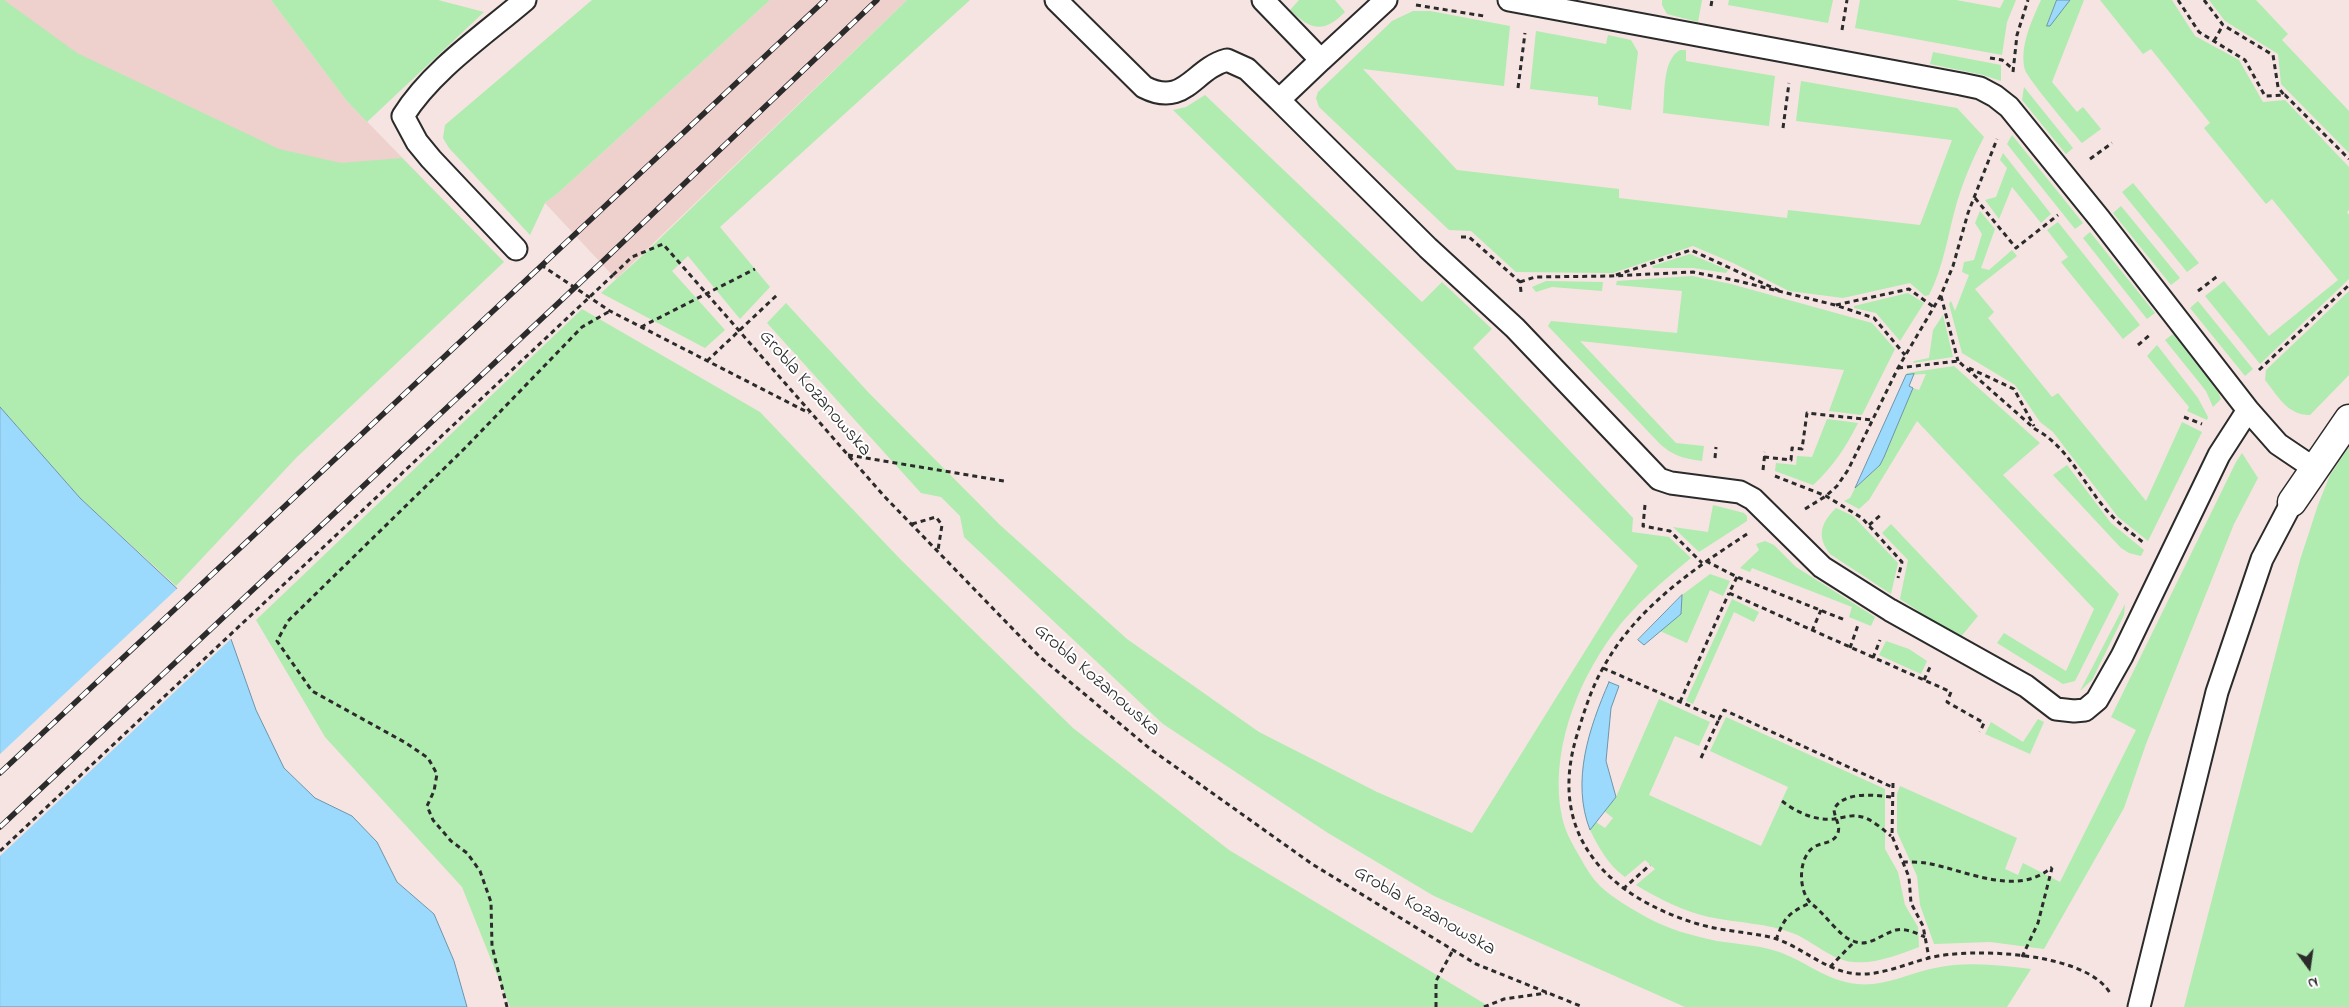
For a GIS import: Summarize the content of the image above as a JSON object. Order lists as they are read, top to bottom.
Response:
{
  "streets": {
    "path": ["Grobla Kozanowska"]
  },
  "north": "bottom"
}
